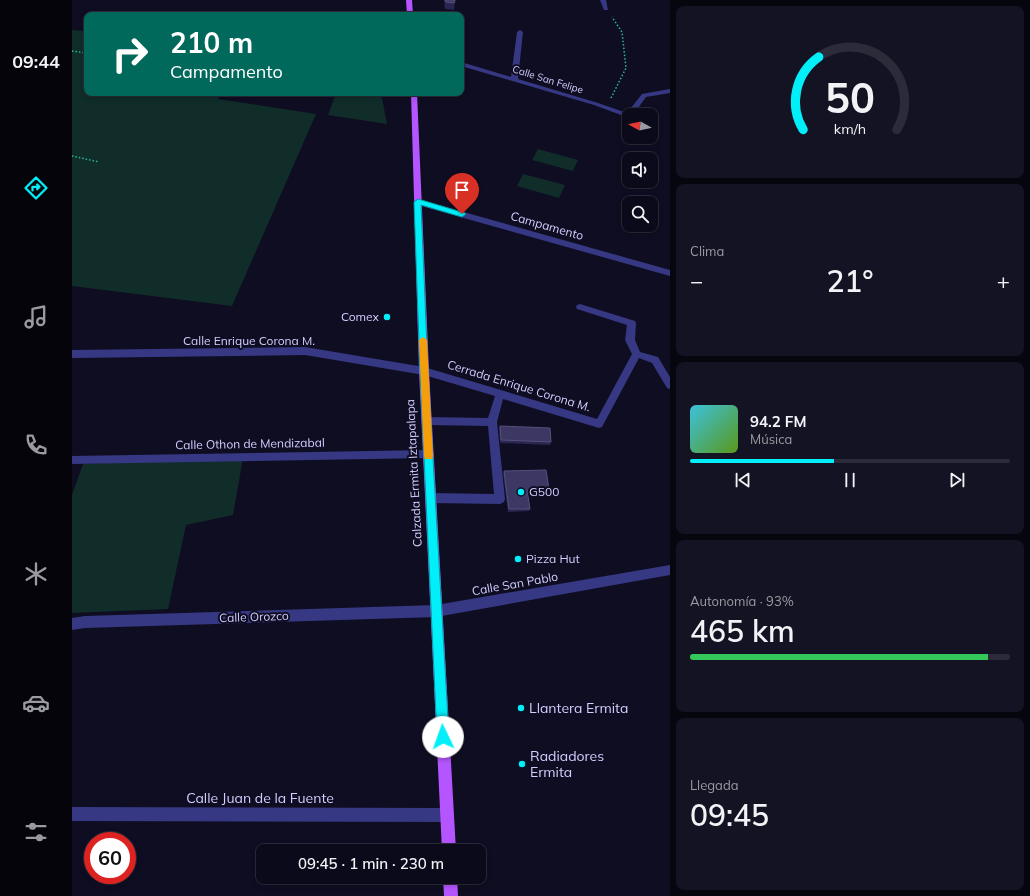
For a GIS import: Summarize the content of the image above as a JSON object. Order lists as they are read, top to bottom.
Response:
{
  "streets": {
    "main road": ["Calzada Ermita Iztapalapa"],
    "street": [
      "Calle San Felipe",
      "Campamento",
      "Calle Enrique Corona M.",
      "Cerrada Enrique Corona M.",
      "Calle Othon de Mendizabal",
      "Calle San Pablo",
      "Calle Orozco",
      "Calle Juan de la Fuente"
    ]
  },
  "crossings": [
    ["Campamento", "Calzada Ermita Iztapalapa"],
    ["Calle Enrique Corona M.", "Cerrada Enrique Corona M."],
    ["Calle Enrique Corona M.", "Calzada Ermita Iztapalapa"],
    ["Cerrada Enrique Corona M.", "Calzada Ermita Iztapalapa"],
    ["Calle Othon de Mendizabal", "Calzada Ermita Iztapalapa"],
    ["Calzada Ermita Iztapalapa", "Calle San Pablo"],
    ["Calzada Ermita Iztapalapa", "Calle Orozco"],
    ["Calzada Ermita Iztapalapa", "Calle Juan de la Fuente"],
    ["Calle San Pablo", "Calle Orozco"]
  ],
  "places": [
    "Comex",
    "G500",
    "Pizza Hut",
    "Llantera Ermita",
    "Radiadores Ermita"
  ],
  "north": "left",
  "page": {
    "tabs": "09:44",
    "turn": ["210 m", "Campamento"],
    "tile": [
      "Clima",
      ["Autonomía · 93%", "465 km"],
      ["Llegada", "09:45"]
    ],
    "heat": ["−", "21°", "+"],
    "song": ["94.2 FM", "Música"],
    "limit": "60",
    "trip": "09:45 · 1 min · 230 m",
    "gauge": ["50", "km/h"]
  }
}
